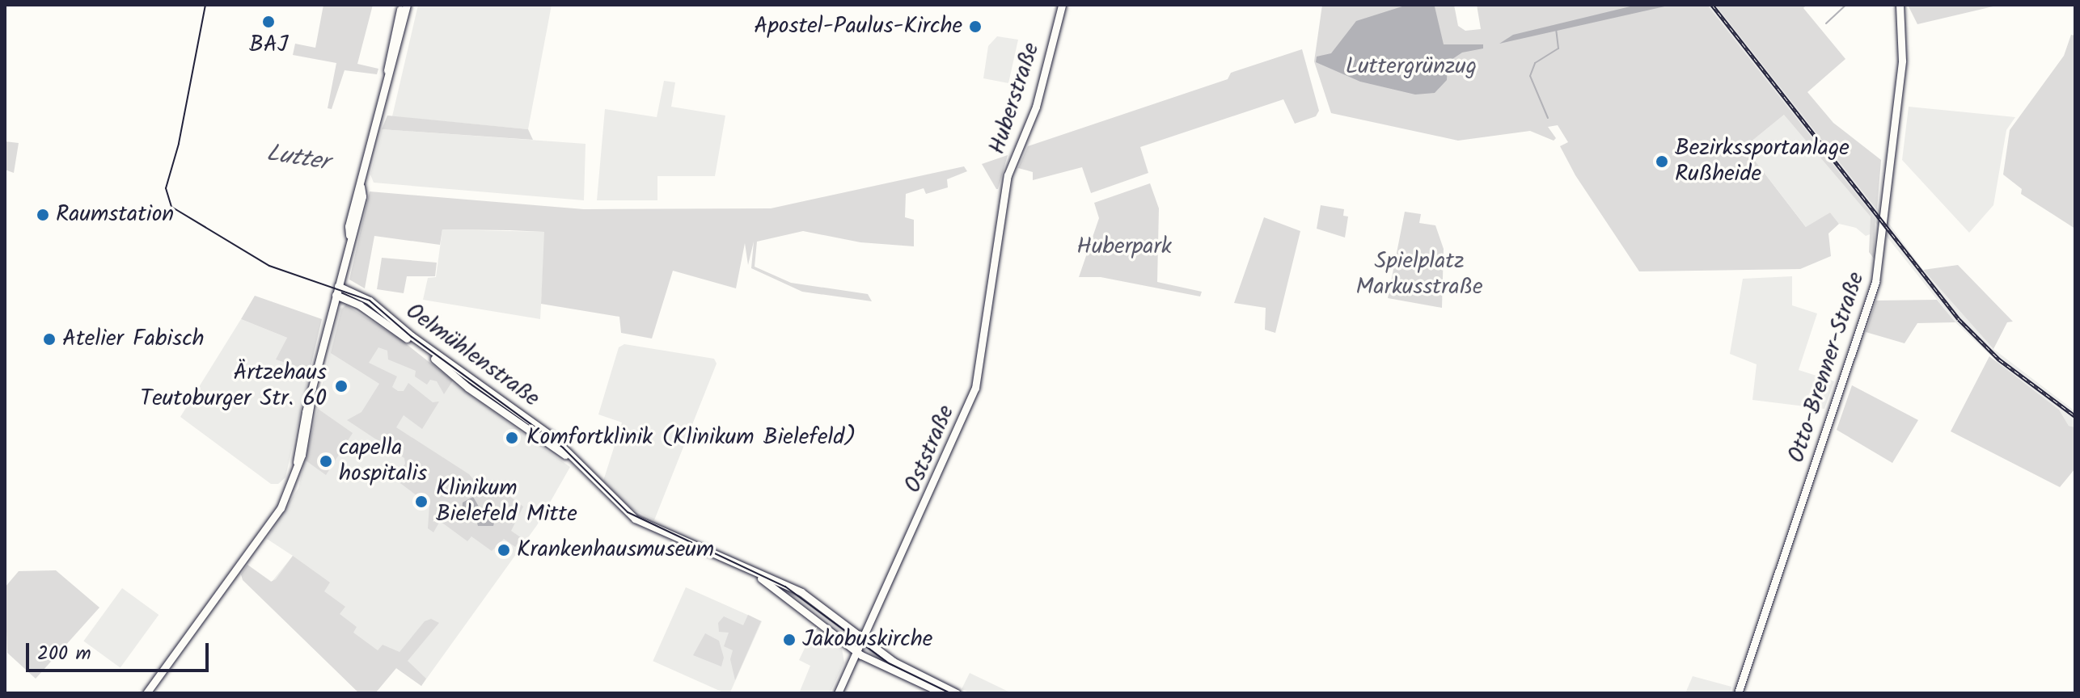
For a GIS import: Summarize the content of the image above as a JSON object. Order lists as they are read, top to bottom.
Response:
{
  "streets": {
    "street": [
      "Huberstraße",
      "Oelmühlenstraße",
      "Otto-Brenner-Straße",
      "Oststraße"
    ]
  },
  "crossings": [
    ["Huberstraße", "Oststraße"],
    ["Oelmühlenstraße", "Oststraße"]
  ],
  "water": ["Lutter"],
  "parks": ["Luttergrünzug", "Huberpark", "Spielplatz Markusstraße"],
  "places": [
    "BAJ",
    "Apostel-Paulus-Kirche",
    "Bezirkssportanlage Rußheide",
    "Raumstation",
    "Atelier Fabisch",
    "Ärtzehaus Teutoburger Str. 60",
    "Komfortklinik (Klinikum Bielefeld)",
    "capella hospitalis",
    "Klinikum Bielefeld Mitte",
    "Krankenhausmuseum",
    "Jakobuskirche"
  ],
  "scale_bar": "200 m"
}
